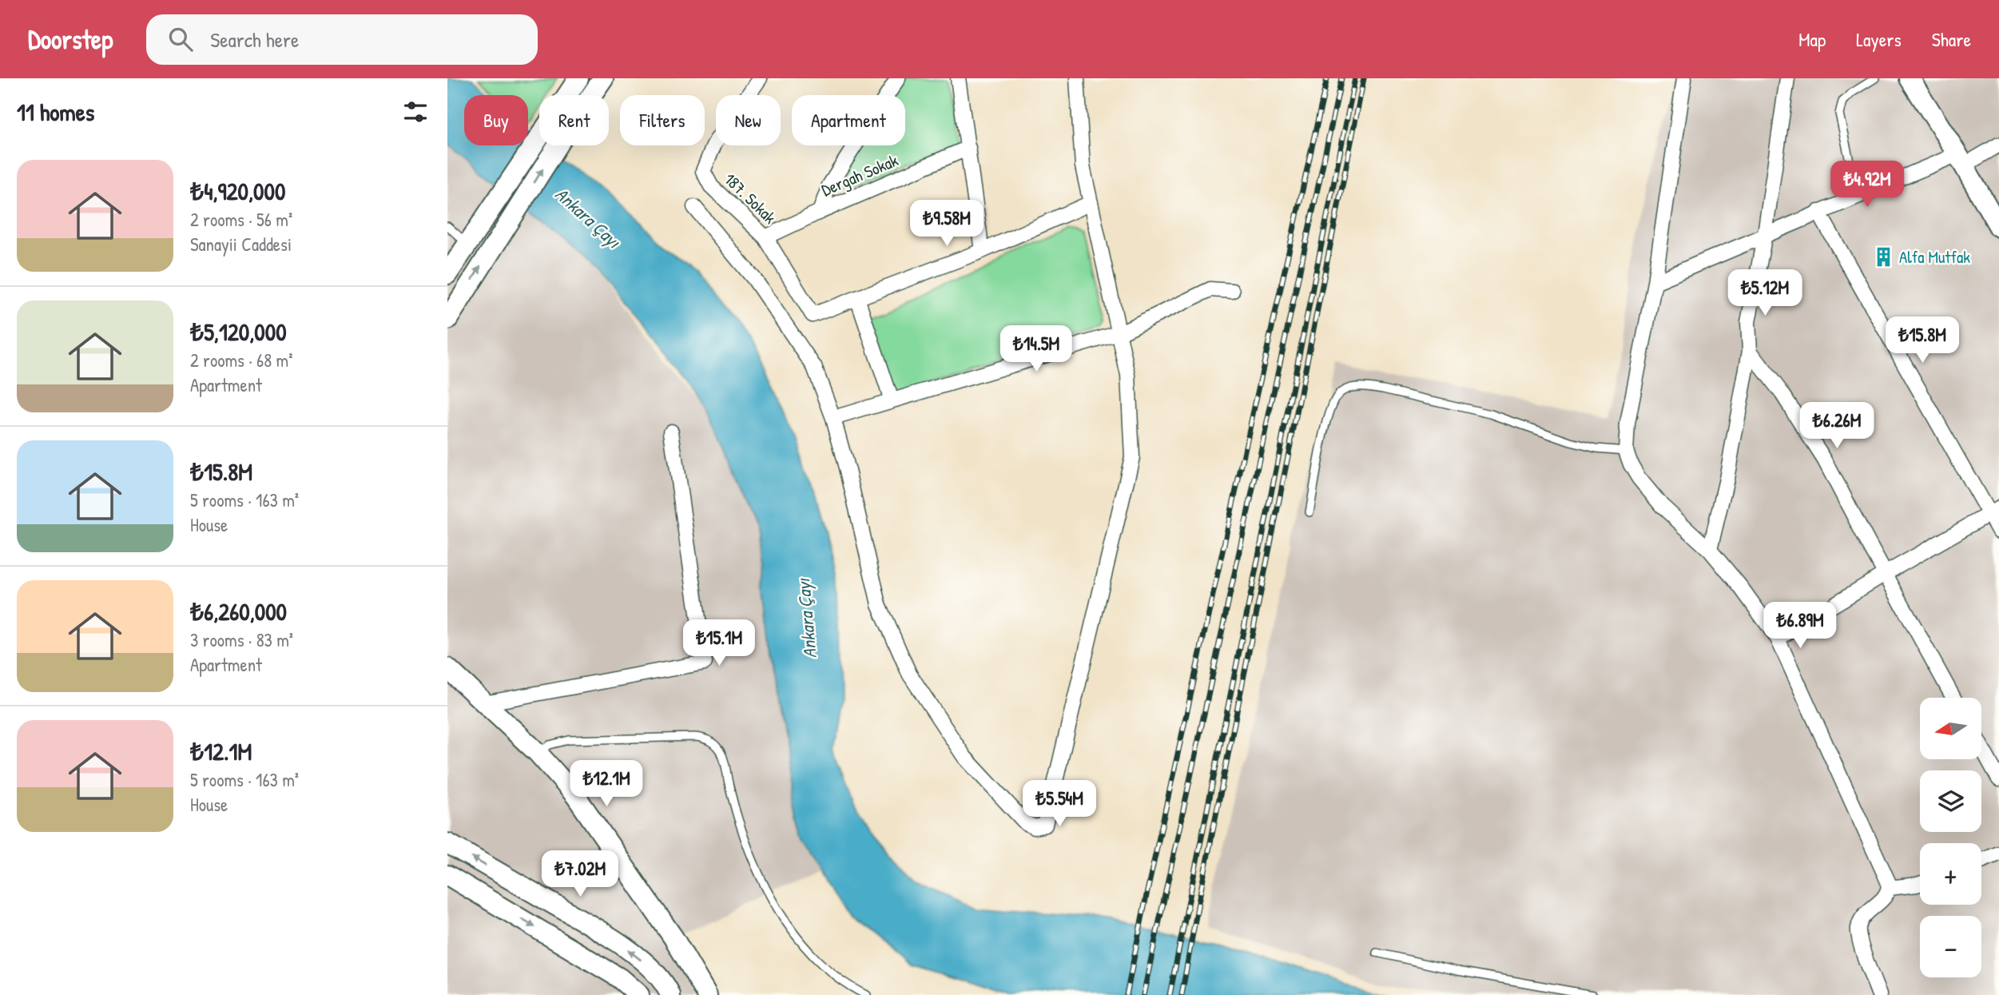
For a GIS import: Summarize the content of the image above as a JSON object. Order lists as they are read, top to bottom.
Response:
{
  "streets": {
    "street": ["Dergah Sokak", "187. Sokak"]
  },
  "crossings": [
    ["Dergah Sokak", "187. Sokak"]
  ],
  "water": ["Ankara Çayı"],
  "places": {
    "building": ["Alfa Mutfak"]
  },
  "north": "left",
  "page": {
    "header": "Doorstep",
    "search": "Search here",
    "nav": ["Map", "Layers", "Share"],
    "heading": "11 homes",
    "chip": [
      "Buy",
      "Rent",
      "Filters",
      "New",
      "Apartment"
    ],
    "list": [
      {
        "name": "₺4,920,000",
        "note": "2 rooms · 56 m² · Sanayii Caddesi"
      },
      {
        "name": "₺5,120,000",
        "note": "2 rooms · 68 m² · Apartment"
      },
      {
        "name": "₺15.8M",
        "note": "5 rooms · 163 m² · House"
      },
      {
        "name": "₺6,260,000",
        "note": "3 rooms · 83 m² · Apartment"
      },
      {
        "name": "₺12.1M",
        "note": "5 rooms · 163 m² · House"
      }
    ],
    "price": [
      "₺4.92M",
      "₺9.58M",
      "₺5.12M",
      "₺15.8M",
      "₺14.5M",
      "₺6.26M",
      "₺6.89M",
      "₺15.1M",
      "₺12.1M",
      "₺5.54M",
      "₺7.02M"
    ],
    "map_buttons": ["+", "−"]
  }
}
